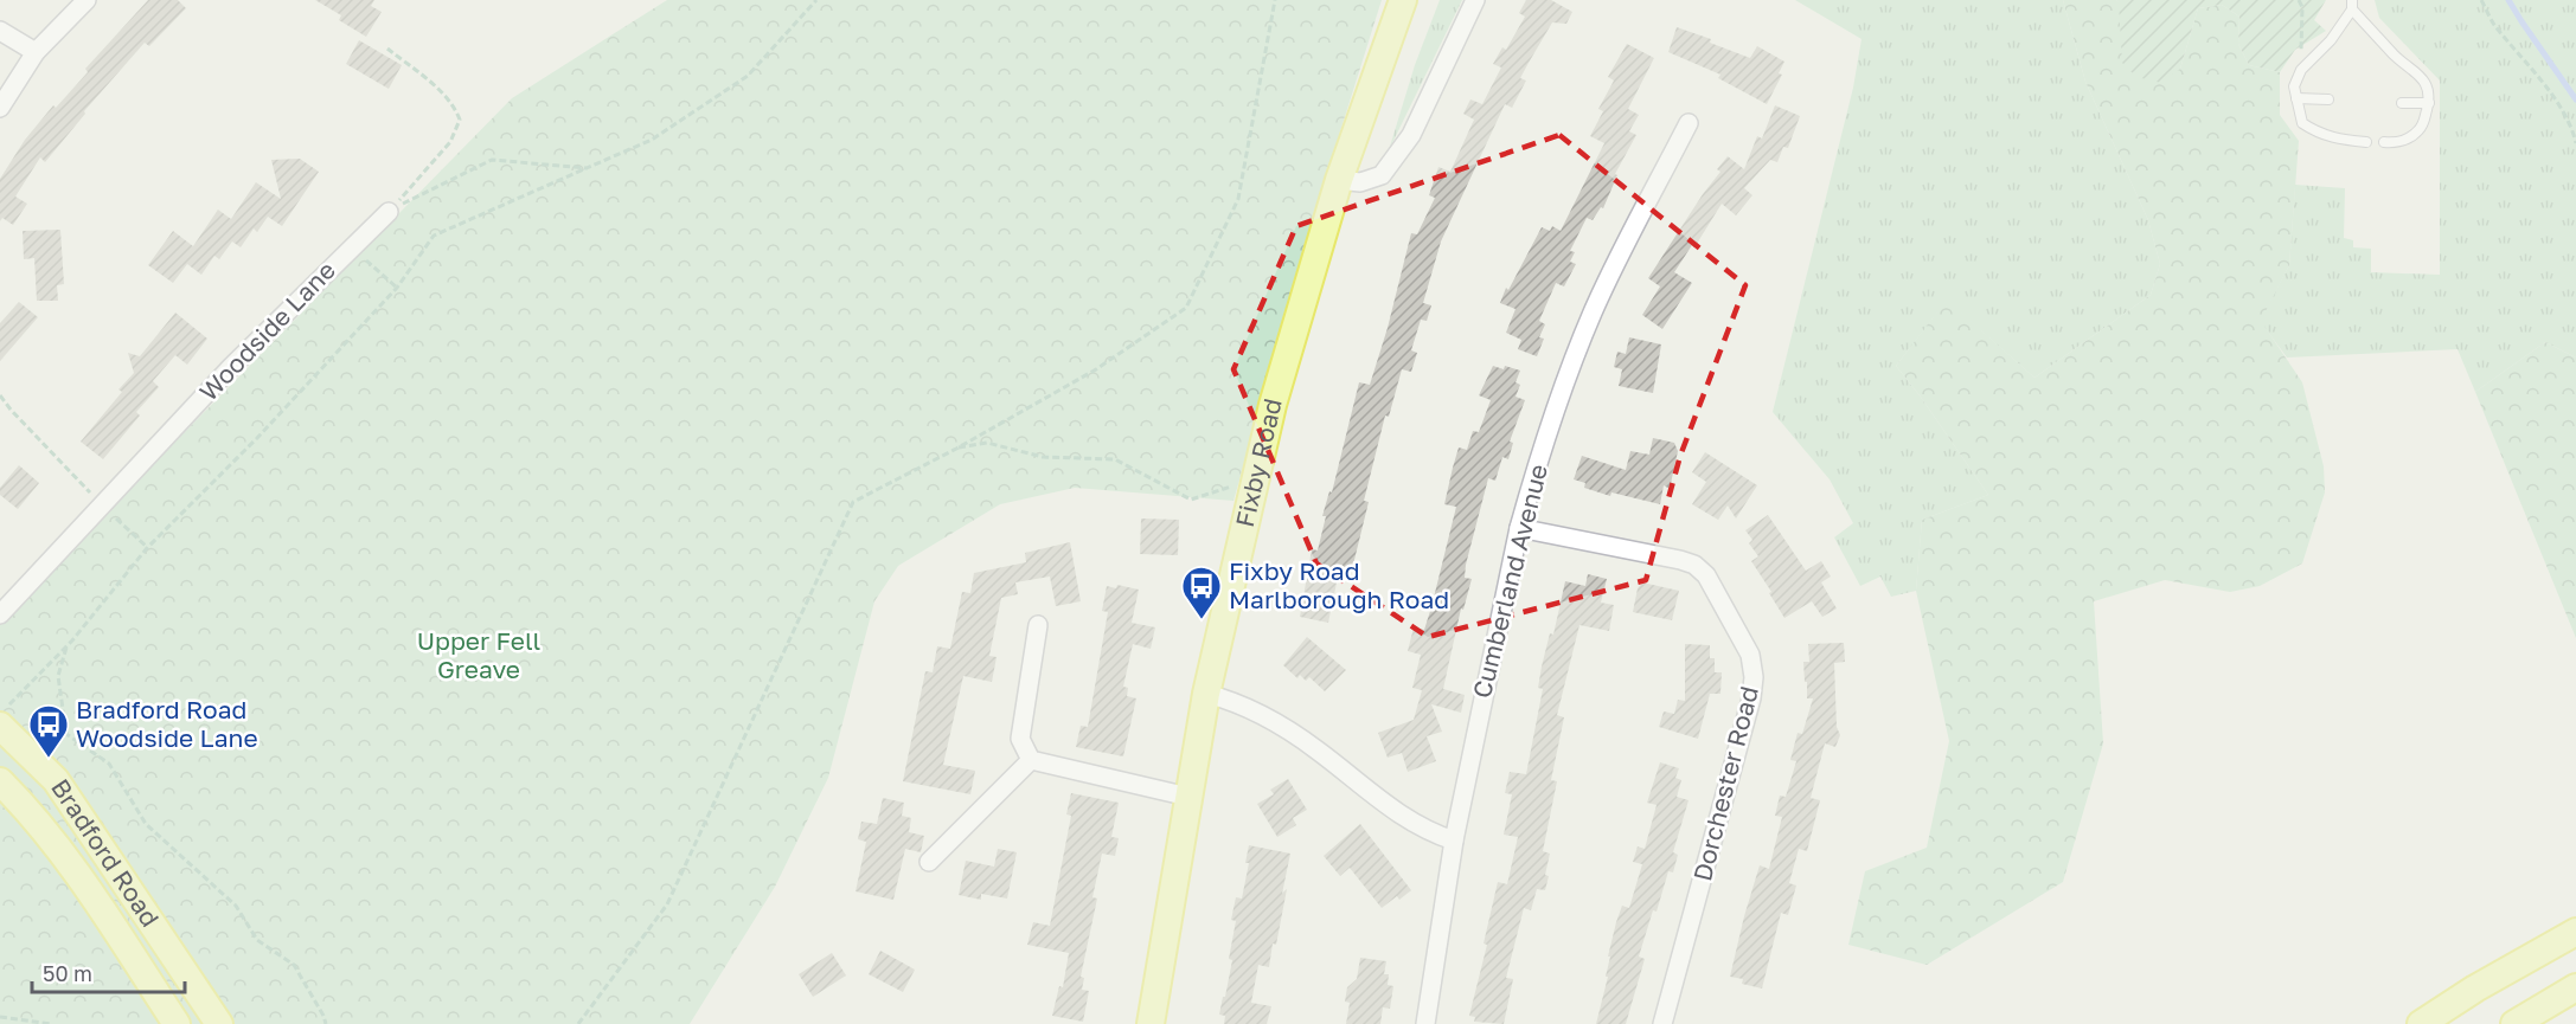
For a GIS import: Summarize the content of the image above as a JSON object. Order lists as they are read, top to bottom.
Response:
{
  "streets": {
    "main road": ["Fixby Road", "Bradford Road"],
    "street": ["Woodside Lane", "Cumberland Avenue", "Dorchester Road"]
  },
  "crossings": [
    ["Cumberland Avenue", "Dorchester Road"]
  ],
  "parks": ["Upper Fell Greave"],
  "places": {
    "bus stop": ["Fixby Road Marlborough Road", "Bradford Road Woodside Lane"]
  },
  "scale_bar": "50 m"
}
